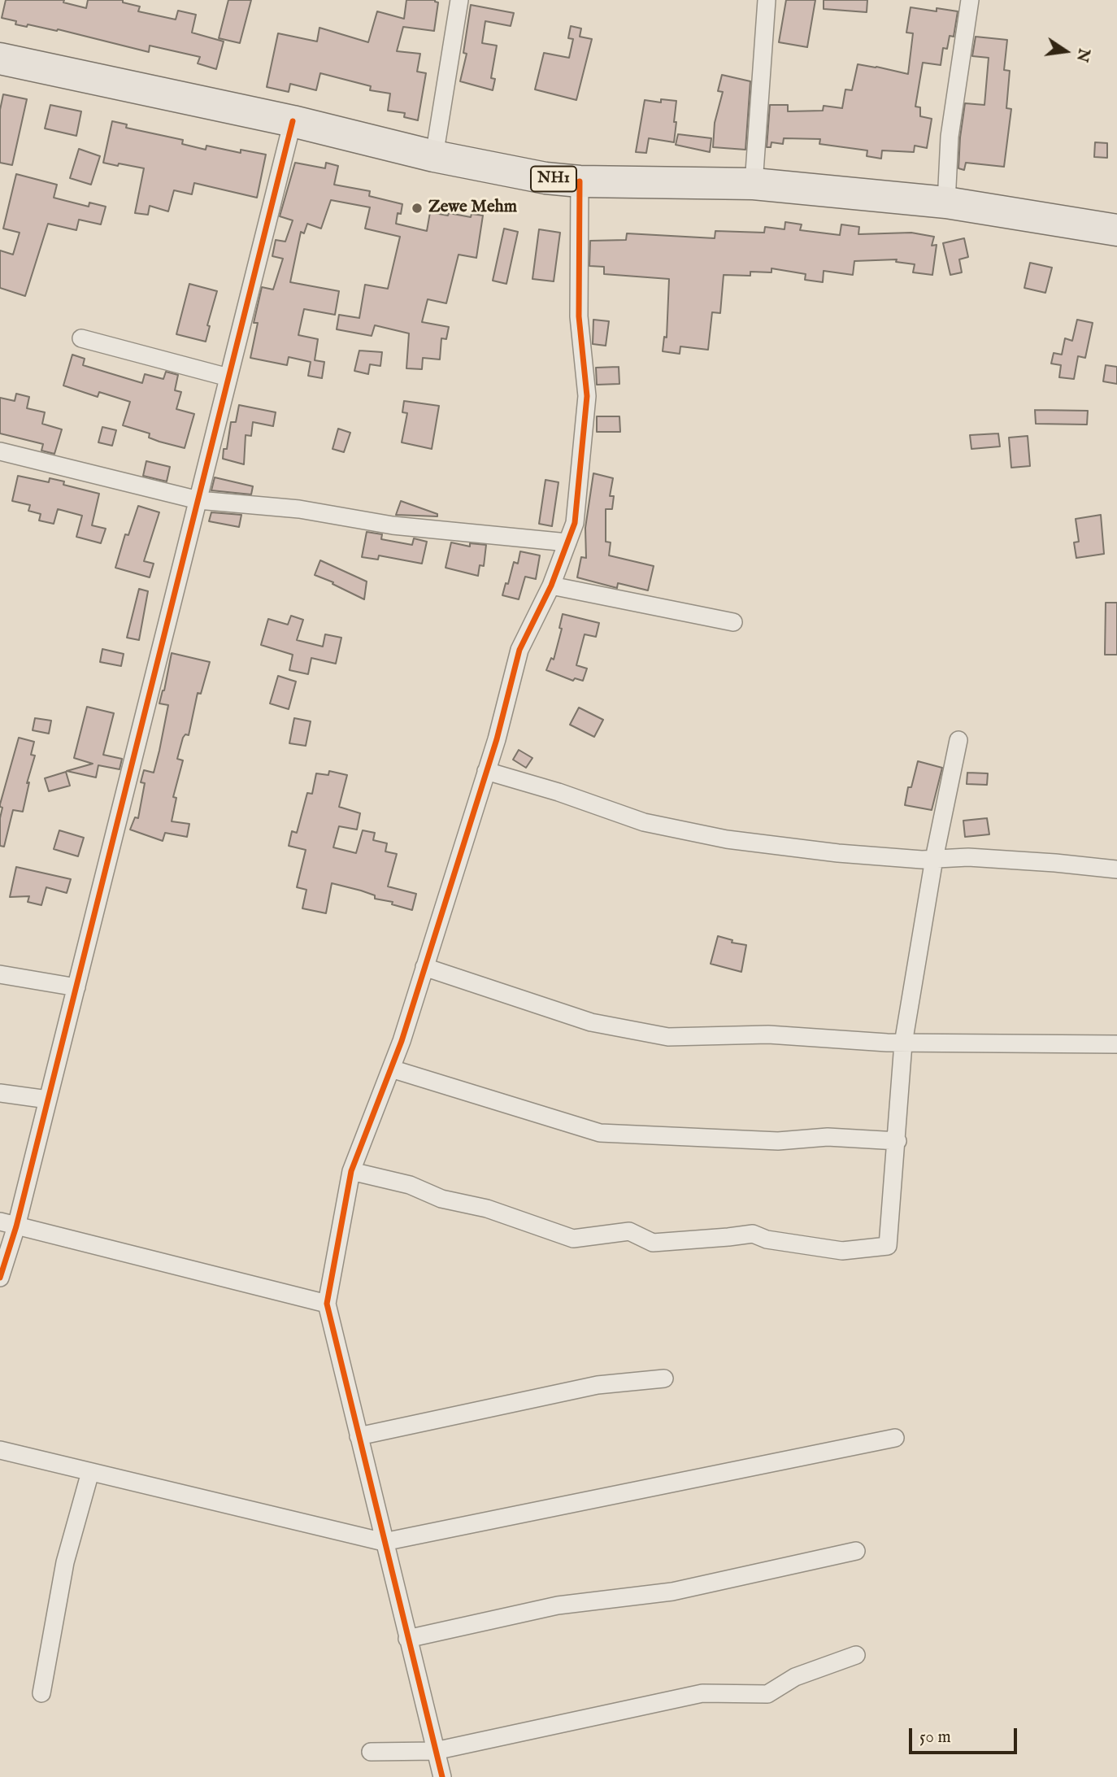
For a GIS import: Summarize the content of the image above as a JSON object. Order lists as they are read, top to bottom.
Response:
{
  "streets": {
    "highway": ["NH1"]
  },
  "places": ["Zewe Mehm"],
  "scale_bar": "50 m",
  "north": "right"
}
